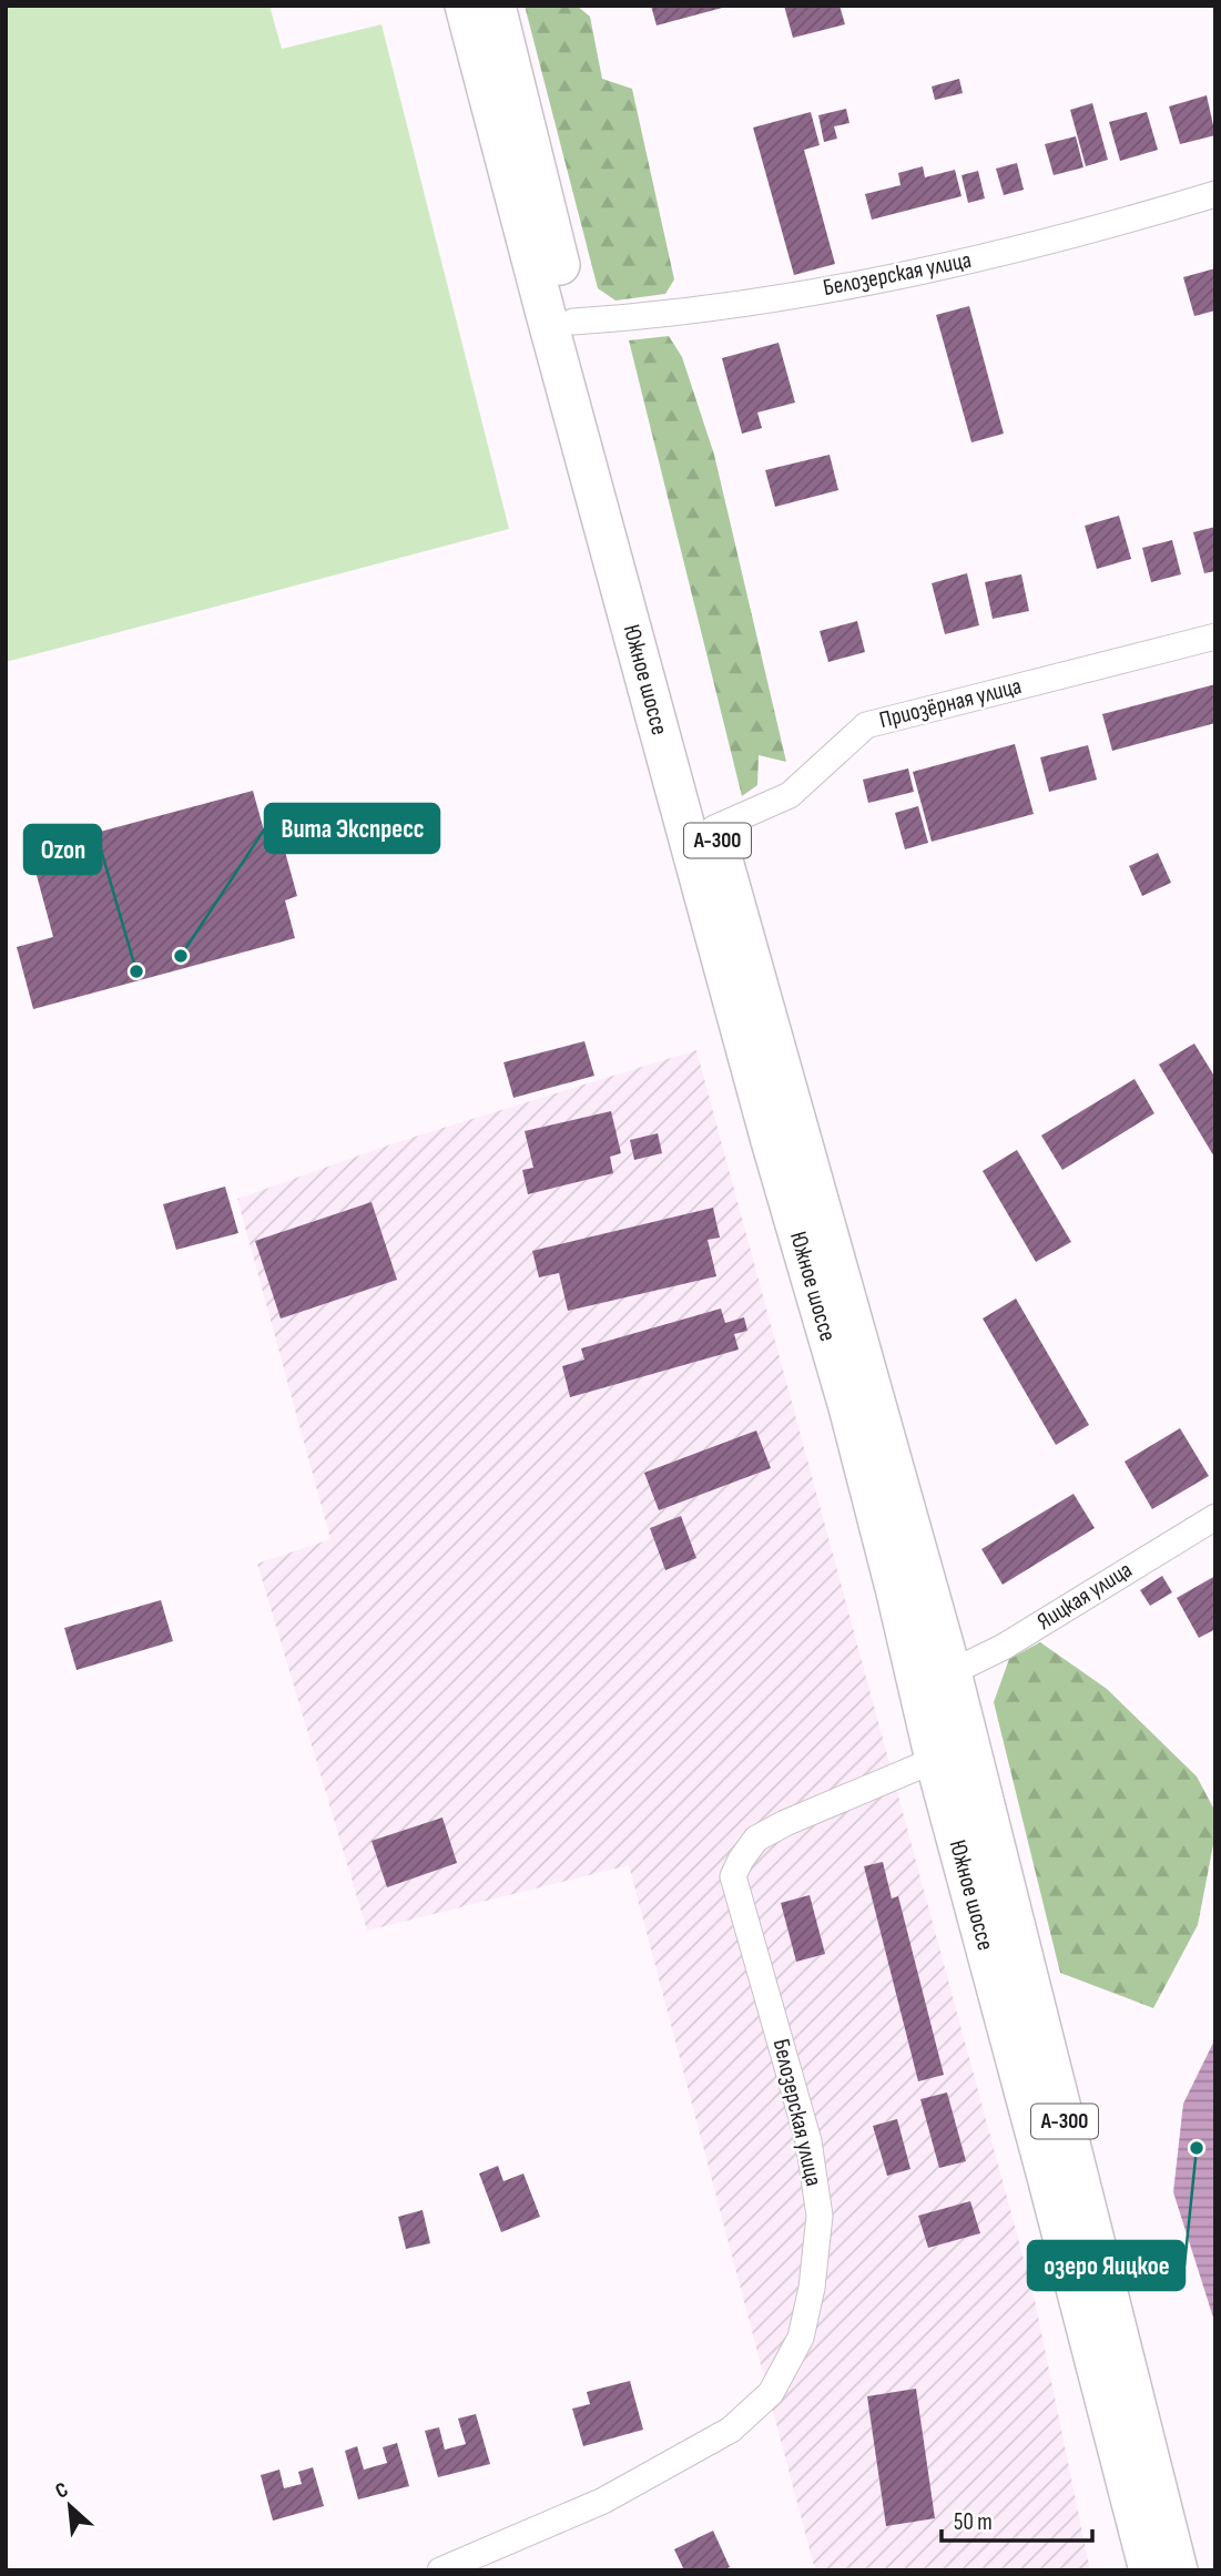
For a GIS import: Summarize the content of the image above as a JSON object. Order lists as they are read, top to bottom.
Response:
{
  "streets": {
    "main road": ["Южное шоссе", "А-300"],
    "street": ["Белозерская улица", "Приозёрная улица", "Яицкая улица"]
  },
  "crossings": [
    ["Белозерская улица", "Южное шоссе"],
    ["Южное шоссе", "Приозёрная улица"],
    ["Южное шоссе", "Яицкая улица"]
  ],
  "places": ["Вита Экспресс", "Ozon", "озеро Яицкое"],
  "scale_bar": "50 m",
  "north": "top left"
}
